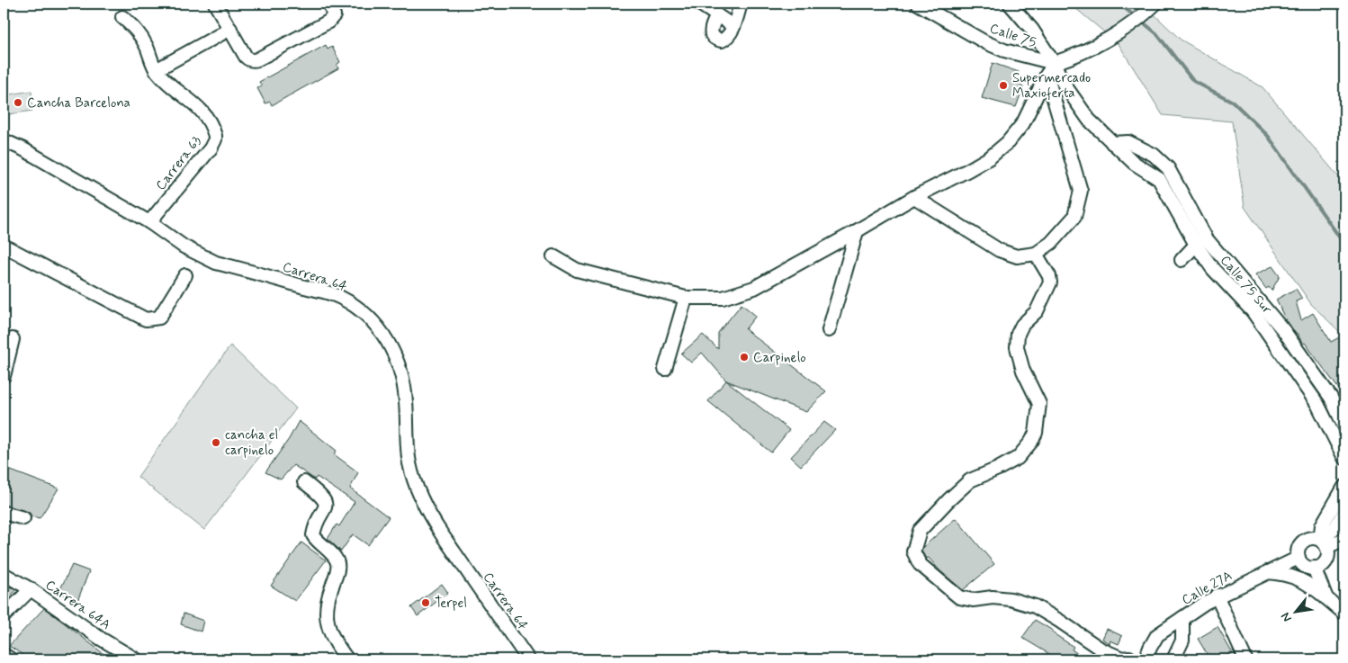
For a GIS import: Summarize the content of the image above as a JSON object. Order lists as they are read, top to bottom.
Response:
{
  "streets": {
    "street": [
      "Calle 75",
      "Carrera 63",
      "Carrera 64",
      "Calle 75 Sur",
      "Calle 27A",
      "Carrera 64A"
    ]
  },
  "crossings": [
    ["Calle 75", "Calle 75 Sur"],
    ["Carrera 63", "Carrera 64"]
  ],
  "places": [
    "Supermercado Maxioferta",
    "Cancha Barcelona",
    "Carpinelo",
    "cancha el carpinelo",
    "Terpel"
  ],
  "north": "bottom left"
}
